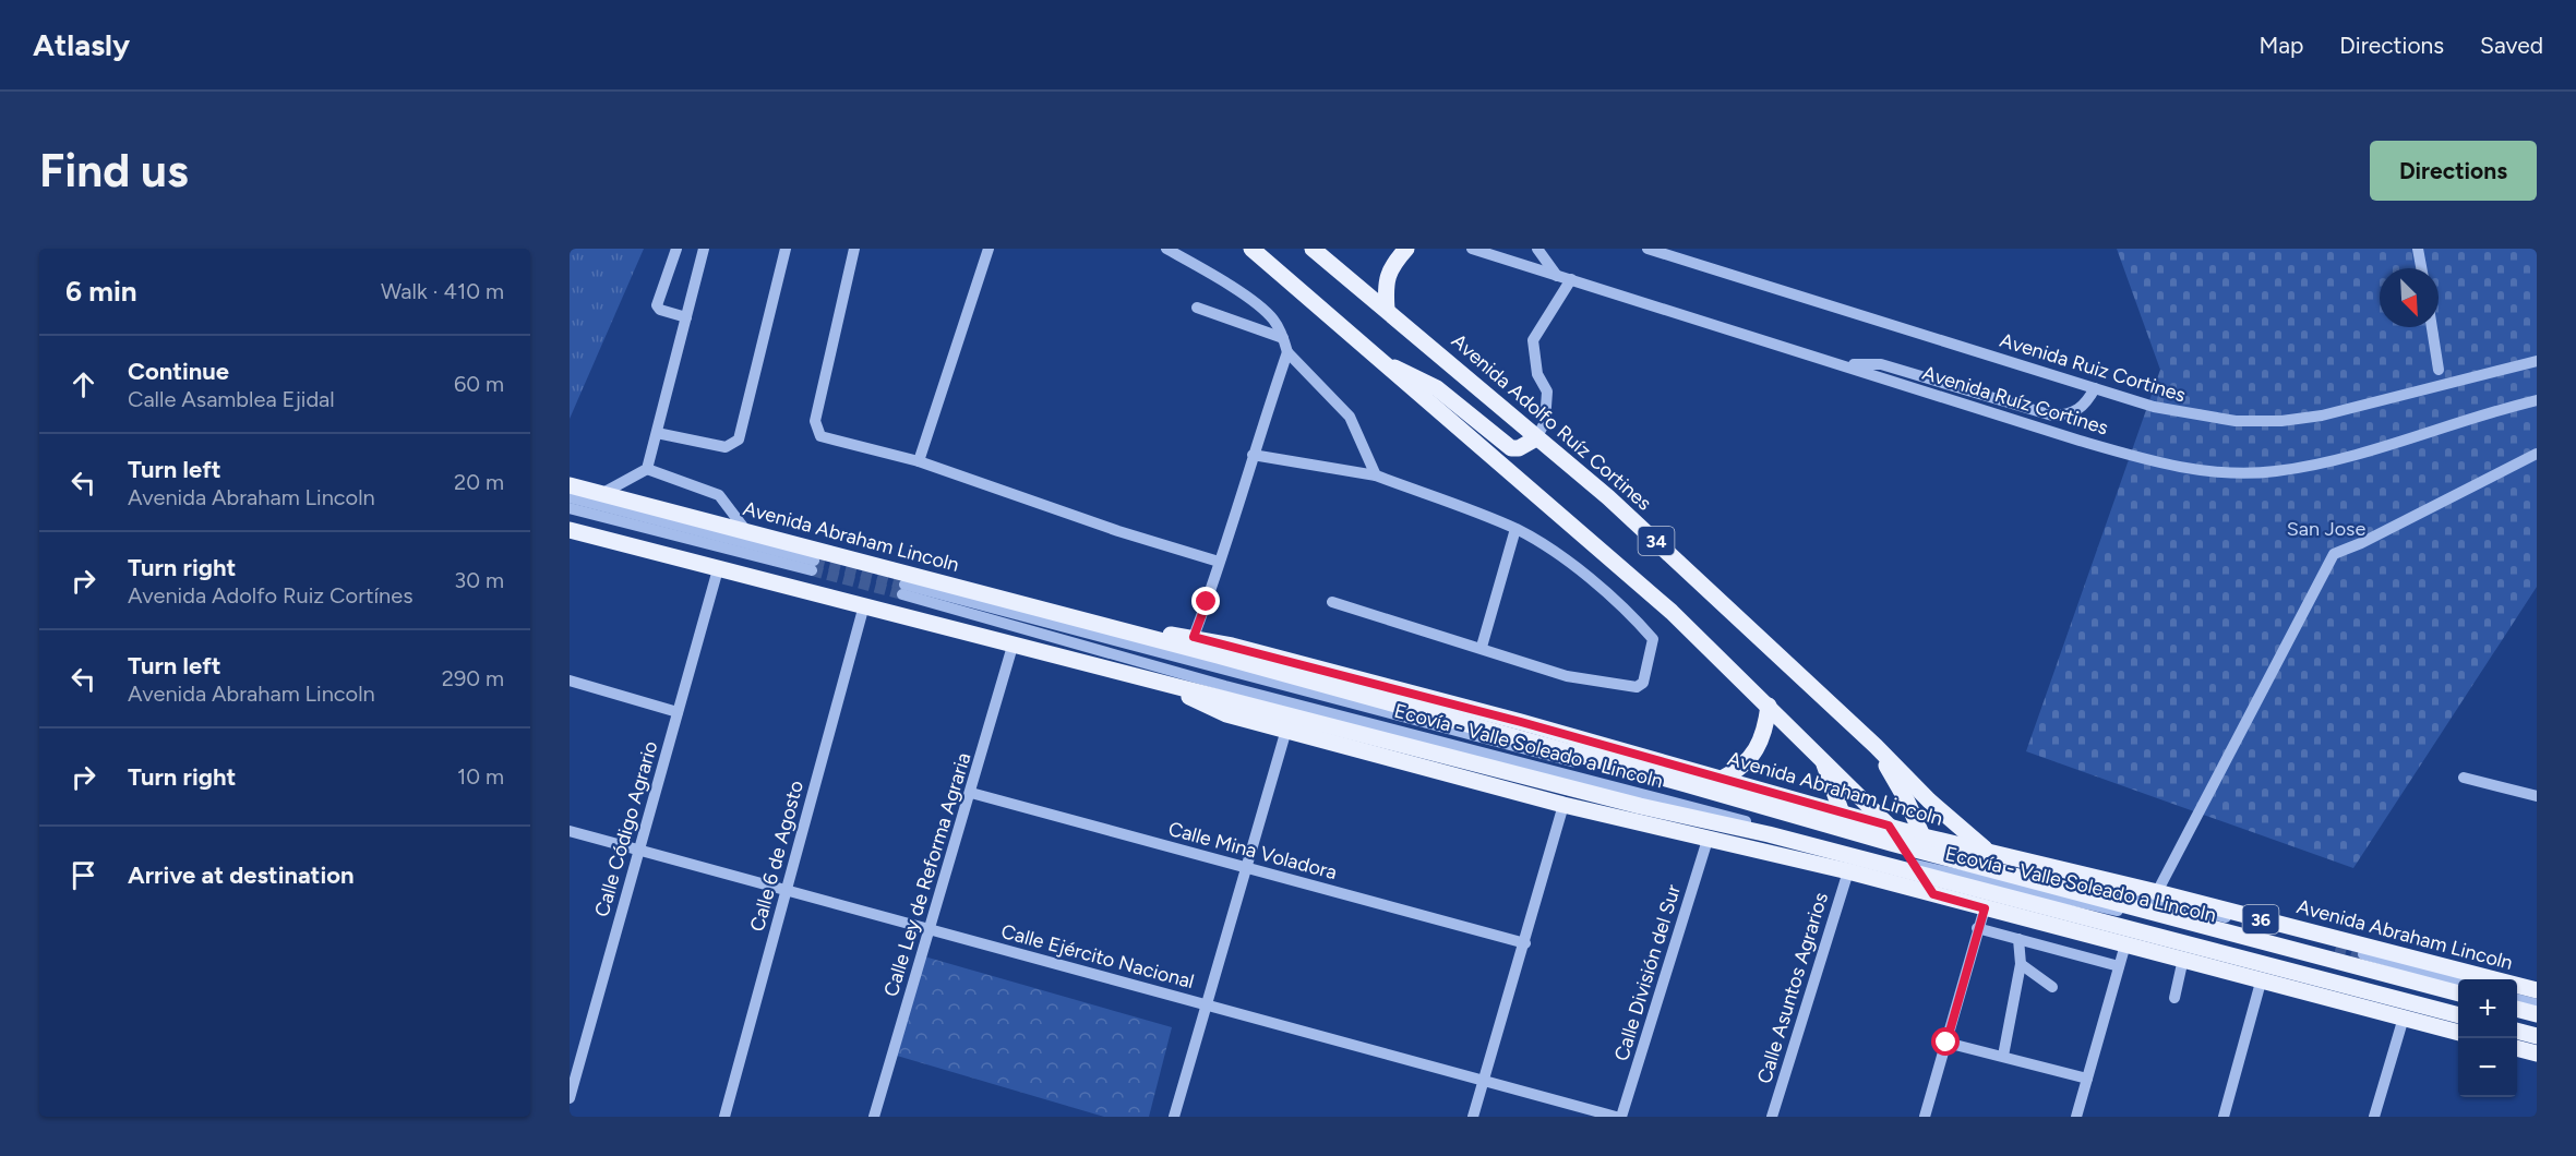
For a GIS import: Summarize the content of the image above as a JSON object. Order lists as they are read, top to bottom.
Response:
{
  "streets": {
    "main road": [
      "Avenida Adolfo Ruíz Cortines",
      "Avenida Abraham Lincoln",
      "34",
      "36"
    ],
    "street": [
      "Avenida Ruiz Cortines",
      "Avenida Ruíz Cortines",
      "Ecovía - Valle Soleado a Lincoln",
      "Calle Código Agrario",
      "Calle Mina Voladora",
      "Calle 6 de Agosto",
      "Calle Ley de Reforma Agraria",
      "Calle Ejército Nacional",
      "Calle División del Sur",
      "Calle Asuntos Agrarios"
    ]
  },
  "crossings": [
    ["Avenida Adolfo Ruíz Cortines", "Avenida Abraham Lincoln"],
    ["Avenida Abraham Lincoln", "34"],
    ["Avenida Abraham Lincoln", "Ecovía - Valle Soleado a Lincoln"],
    ["Avenida Abraham Lincoln", "36"],
    ["Avenida Abraham Lincoln", "Calle División del Sur"],
    ["Avenida Abraham Lincoln", "Calle Asuntos Agrarios"],
    ["34", "Ecovía - Valle Soleado a Lincoln"],
    ["Calle Código Agrario", "36"],
    ["Calle Código Agrario", "Calle Ejército Nacional"],
    ["Calle Mina Voladora", "Calle Ley de Reforma Agraria"],
    ["Calle 6 de Agosto", "36"],
    ["Calle 6 de Agosto", "Calle Ejército Nacional"],
    ["Calle Ley de Reforma Agraria", "36"],
    ["Calle Ley de Reforma Agraria", "Calle Ejército Nacional"]
  ],
  "parks": ["San Jose"],
  "north": "bottom right",
  "page": {
    "header": "Atlasly",
    "nav": ["Map", "Directions", "Saved"],
    "buttons": "Directions",
    "title": "Find us",
    "heading": ["6 min", "Walk · 410 m"],
    "list": [
      ["Continue", "Calle Asamblea Ejidal", "60 m"],
      ["Turn left", "Avenida Abraham Lincoln", "20 m"],
      ["Turn right", "Avenida Adolfo Ruiz Cortínes", "30 m"],
      ["Turn left", "Avenida Abraham Lincoln", "290 m"],
      ["Turn right", "10 m"],
      "Arrive at destination"
    ],
    "map_buttons": ["+", "−"]
  }
}
